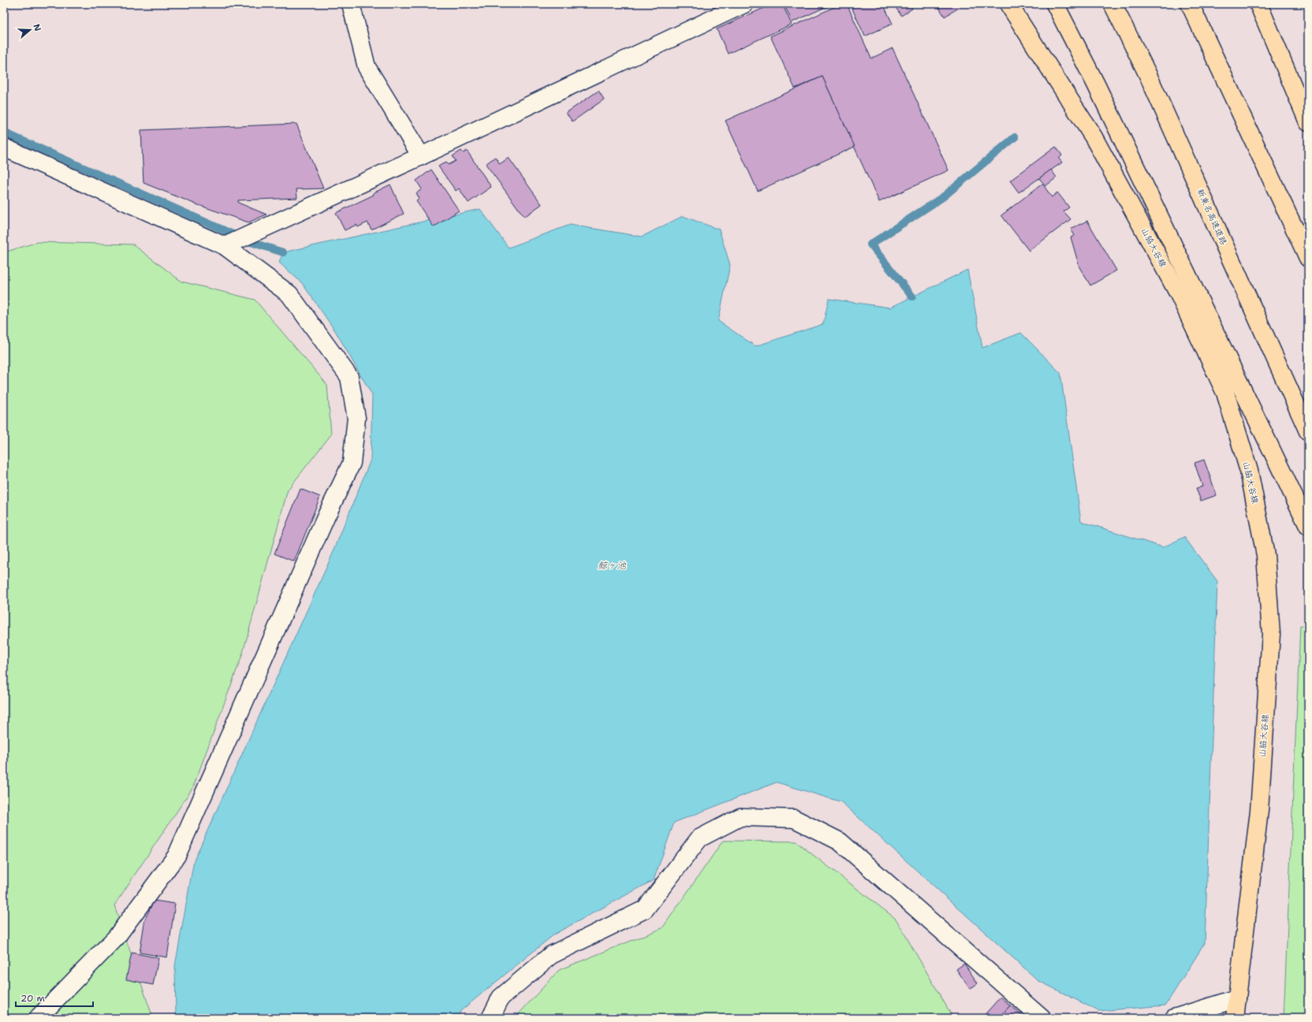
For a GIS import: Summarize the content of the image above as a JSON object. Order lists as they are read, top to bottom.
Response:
{
  "streets": {
    "main road": ["新東名高速道路", "山脇大谷線"]
  },
  "water": ["鯨ヶ池"],
  "scale_bar": "20 m",
  "north": "right"
}
